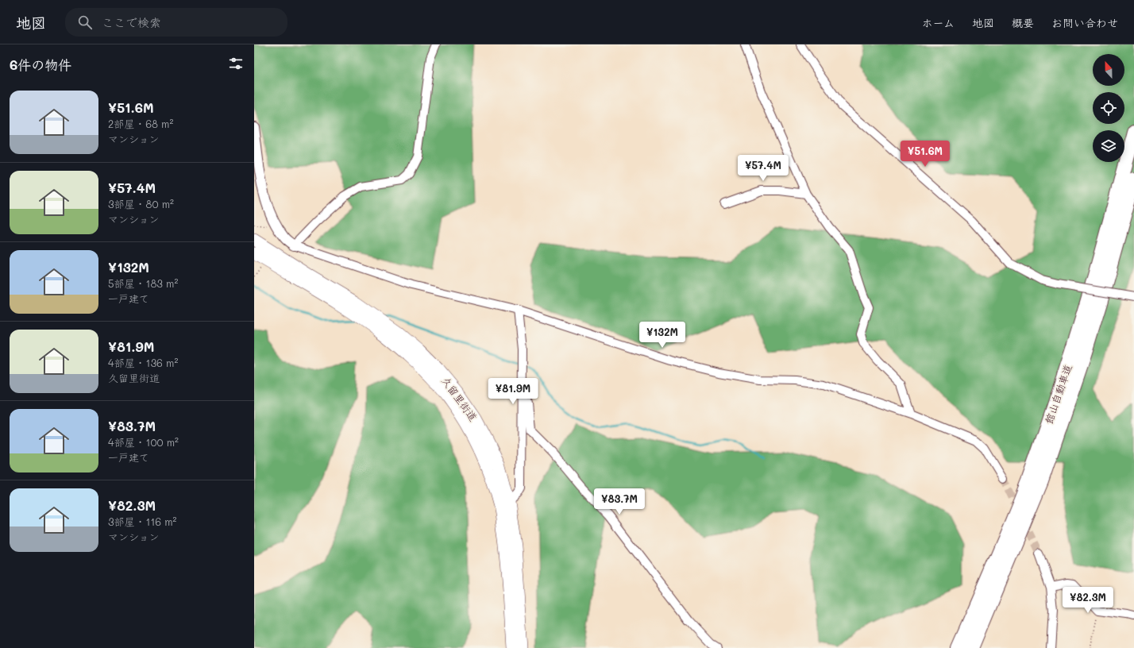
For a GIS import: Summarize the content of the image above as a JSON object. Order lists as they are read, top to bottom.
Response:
{
  "streets": {
    "highway": ["館山自動車道"],
    "main road": ["久留里街道"]
  },
  "north": "top",
  "page": {
    "header": "地図",
    "search": "ここで検索",
    "nav": [
      "ホーム",
      "地図",
      "概要",
      "お問い合わせ"
    ],
    "heading": "6件の物件",
    "list": [
      {
        "name": "¥51.6M",
        "note": "2部屋 · 68 m² · マンション"
      },
      {
        "name": "¥57.4M",
        "note": "3部屋 · 80 m² · マンション"
      },
      {
        "name": "¥132M",
        "note": "5部屋 · 183 m² · 一戸建て"
      },
      {
        "name": "¥81.9M",
        "note": "4部屋 · 136 m² · 久留里街道"
      },
      {
        "name": "¥83.7M",
        "note": "4部屋 · 100 m² · 一戸建て"
      },
      {
        "name": "¥82.3M",
        "note": "3部屋 · 116 m² · マンション"
      }
    ],
    "price": [
      "¥51.6M",
      "¥57.4M",
      "¥132M",
      "¥81.9M",
      "¥83.7M",
      "¥82.3M"
    ]
  }
}
